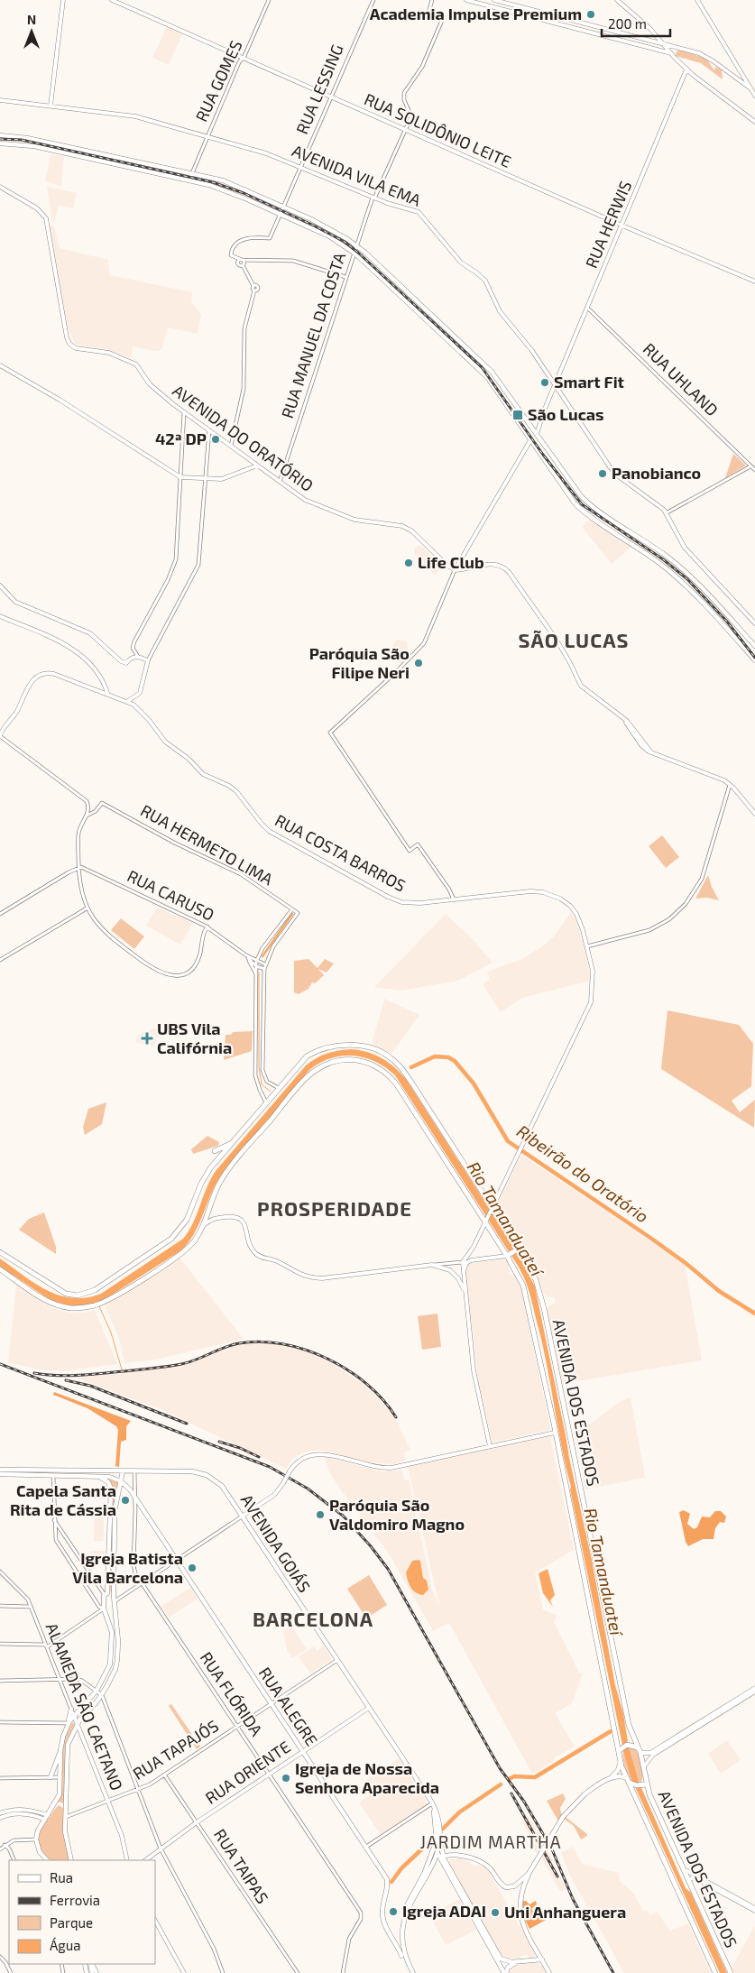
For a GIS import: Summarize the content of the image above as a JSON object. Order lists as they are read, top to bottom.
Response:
{
  "streets": {
    "highway": ["AVENIDA DOS ESTADOS"],
    "main road": [
      "RUA SOLIDÔNIO LEITE",
      "AVENIDA VILA EMA",
      "RUA HERWIS",
      "AVENIDA DO ORATÓRIO",
      "RUA COSTA BARROS",
      "AVENIDA GOIÁS",
      "ALAMEDA SÃO CAETANO",
      "RUA ALEGRE",
      "RUA ORIENTE"
    ],
    "street": [
      "RUA GOMES",
      "RUA LESSING",
      "RUA MANUEL DA COSTA",
      "RUA UHLAND",
      "RUA HERMETO LIMA",
      "RUA CARUSO",
      "RUA FLÓRIDA",
      "RUA TAPAJÓS",
      "RUA TAIPAS"
    ]
  },
  "crossings": [
    ["RUA GOMES", "RUA SOLIDÔNIO LEITE"],
    ["RUA GOMES", "AVENIDA VILA EMA"],
    ["RUA LESSING", "RUA SOLIDÔNIO LEITE"],
    ["RUA LESSING", "AVENIDA VILA EMA"],
    ["RUA SOLIDÔNIO LEITE", "RUA HERWIS"],
    ["RUA SOLIDÔNIO LEITE", "RUA MANUEL DA COSTA"],
    ["AVENIDA VILA EMA", "RUA HERWIS"],
    ["AVENIDA VILA EMA", "RUA MANUEL DA COSTA"],
    ["RUA HERWIS", "RUA UHLAND"],
    ["RUA MANUEL DA COSTA", "AVENIDA DO ORATÓRIO"],
    ["RUA HERMETO LIMA", "RUA CARUSO"],
    ["RUA COSTA BARROS", "AVENIDA DOS ESTADOS"],
    ["AVENIDA GOIÁS", "RUA FLÓRIDA"],
    ["AVENIDA GOIÁS", "RUA TAPAJÓS"],
    ["AVENIDA GOIÁS", "RUA ORIENTE"],
    ["RUA FLÓRIDA", "RUA ALEGRE"],
    ["RUA FLÓRIDA", "RUA TAPAJÓS"],
    ["RUA FLÓRIDA", "RUA ORIENTE"],
    ["ALAMEDA SÃO CAETANO", "RUA TAPAJÓS"],
    ["RUA ALEGRE", "RUA TAPAJÓS"],
    ["RUA ALEGRE", "RUA ORIENTE"],
    ["RUA TAPAJÓS", "RUA TAIPAS"],
    ["RUA ORIENTE", "RUA TAIPAS"]
  ],
  "districts": [
    "SÃO LUCAS",
    "PROSPERIDADE",
    "BARCELONA",
    "JARDIM MARTHA"
  ],
  "water": ["Ribeirão do Oratório", "Rio Tamanduateí"],
  "places": {
    "other": [
      "Academia Impulse Premium",
      "Smart Fit",
      "42ª DP",
      "Panobianco",
      "Life Club",
      "Paróquia São Filipe Neri",
      "Capela Santa Rita de Cássia",
      "Paróquia São Valdomiro Magno",
      "Igreja Batista Vila Barcelona",
      "Igreja de Nossa Senhora Aparecida",
      "Igreja ADAI",
      "Uni Anhanguera"
    ],
    "transit": ["São Lucas"],
    "health": ["UBS Vila Califórnia"]
  },
  "legend": [
    "Rua",
    "Ferrovia",
    "Parque",
    "Água"
  ],
  "scale_bar": "200 m",
  "north": "top"
}
